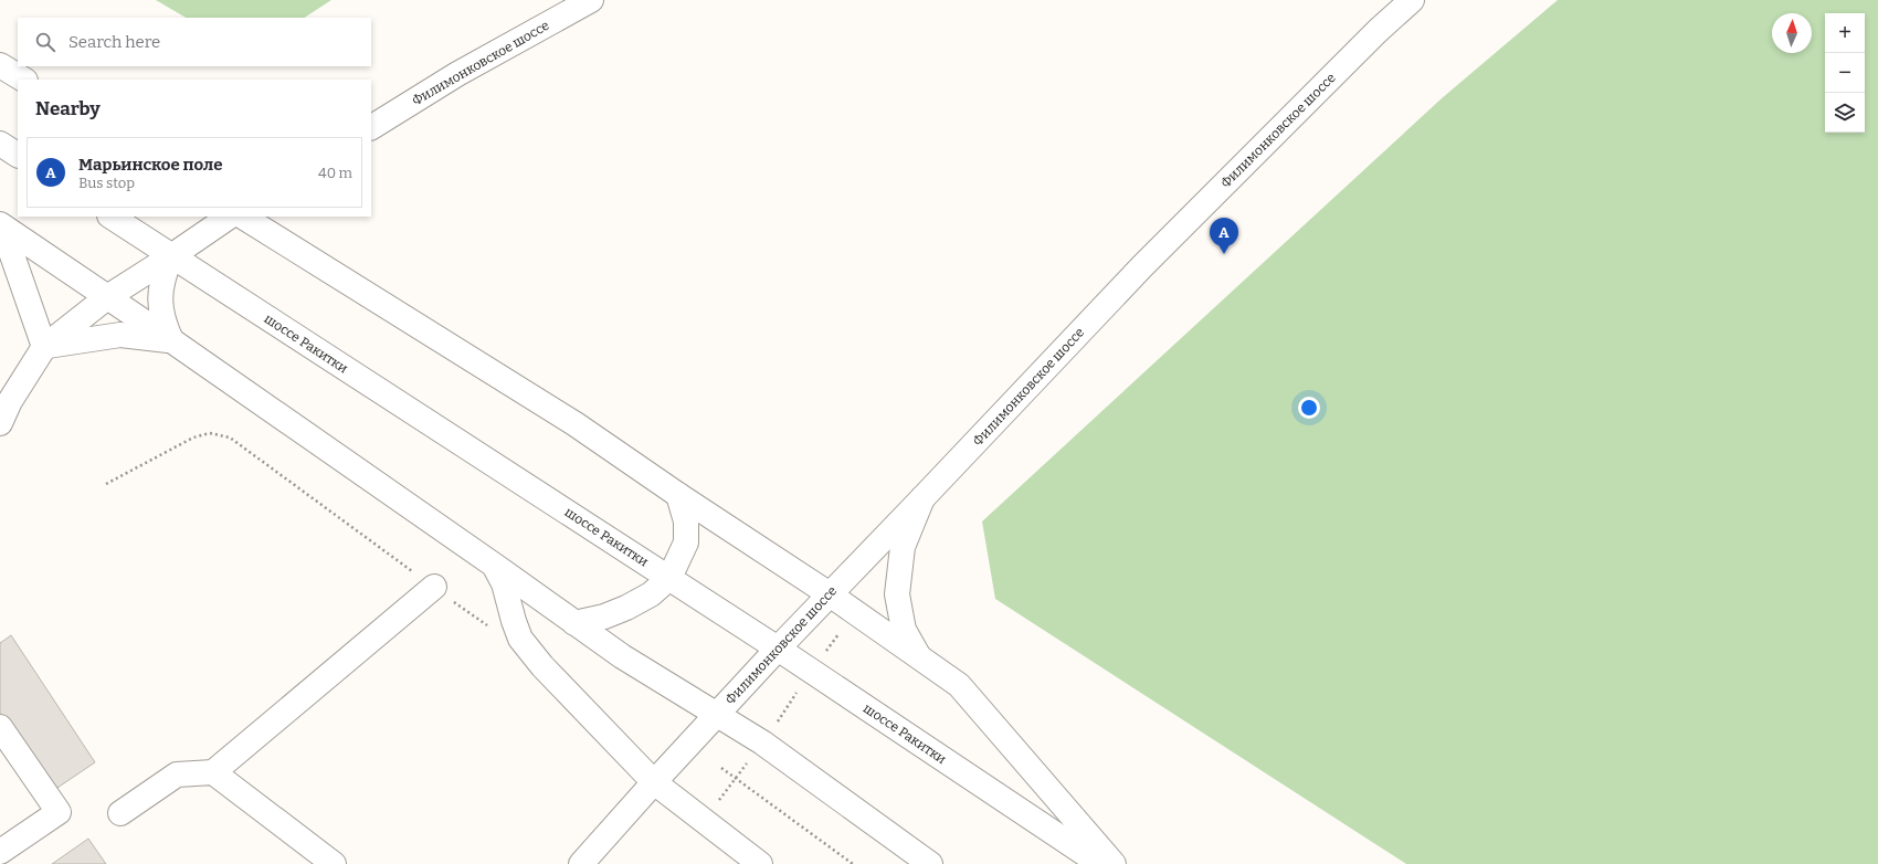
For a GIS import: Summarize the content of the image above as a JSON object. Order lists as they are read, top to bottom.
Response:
{
  "streets": {
    "street": ["Филимонковское шоссе", "шоссе Ракитки"]
  },
  "crossings": [
    ["Филимонковское шоссе", "шоссе Ракитки"]
  ],
  "north": "top",
  "page": {
    "map_buttons": ["+", "−"],
    "search": "Search here",
    "heading": "Nearby",
    "list": [
      {
        "mark": "A",
        "name": "Марьинское поле",
        "note": "Bus stop",
        "value": "40 m"
      }
    ],
    "pins": "A"
  }
}
